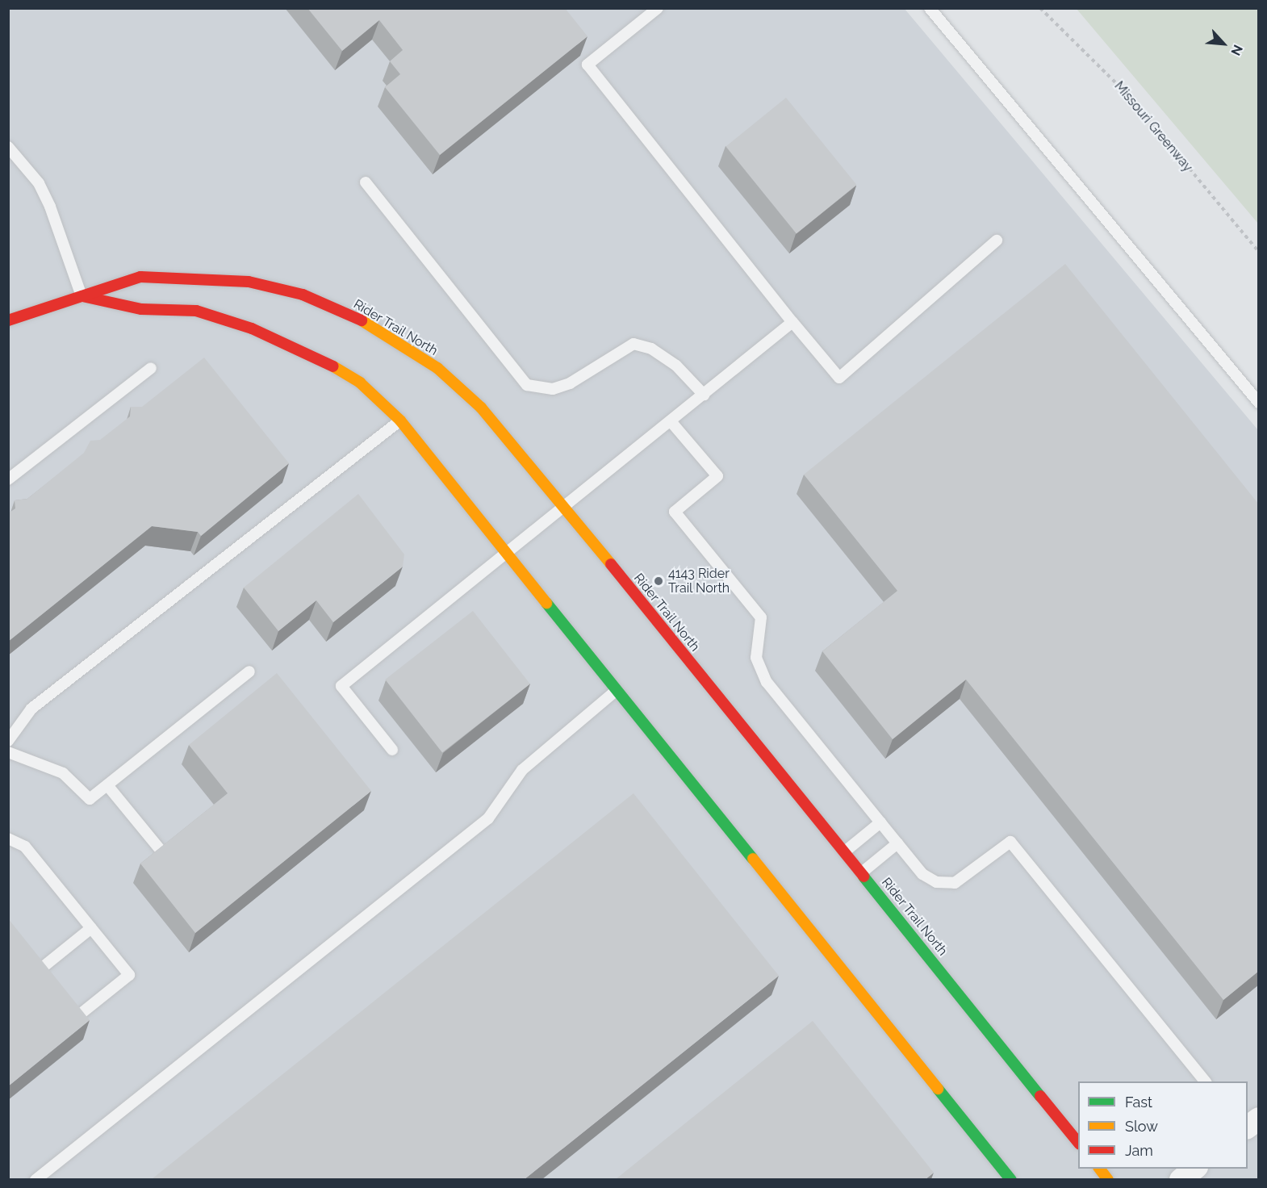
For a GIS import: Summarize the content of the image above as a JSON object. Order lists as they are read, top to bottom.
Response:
{
  "streets": {
    "street": ["Rider Trail North"],
    "path": ["Missouri Greenway"]
  },
  "places": ["4143 Rider Trail North"],
  "legend": ["Fast", "Slow", "Jam"],
  "north": "bottom right"
}
